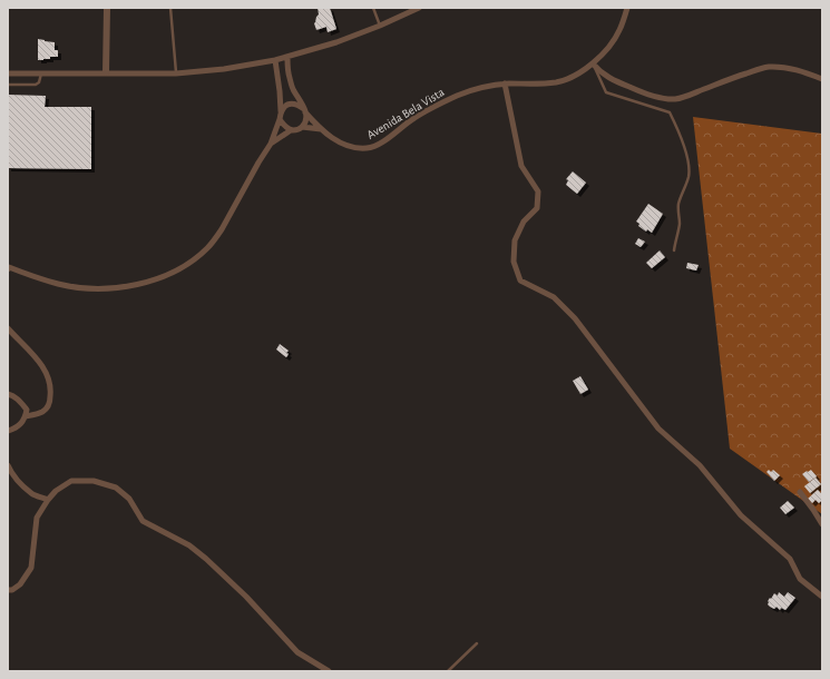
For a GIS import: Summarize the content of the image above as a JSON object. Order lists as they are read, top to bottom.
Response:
{
  "streets": {
    "street": ["Avenida Bela Vista"]
  }
}
